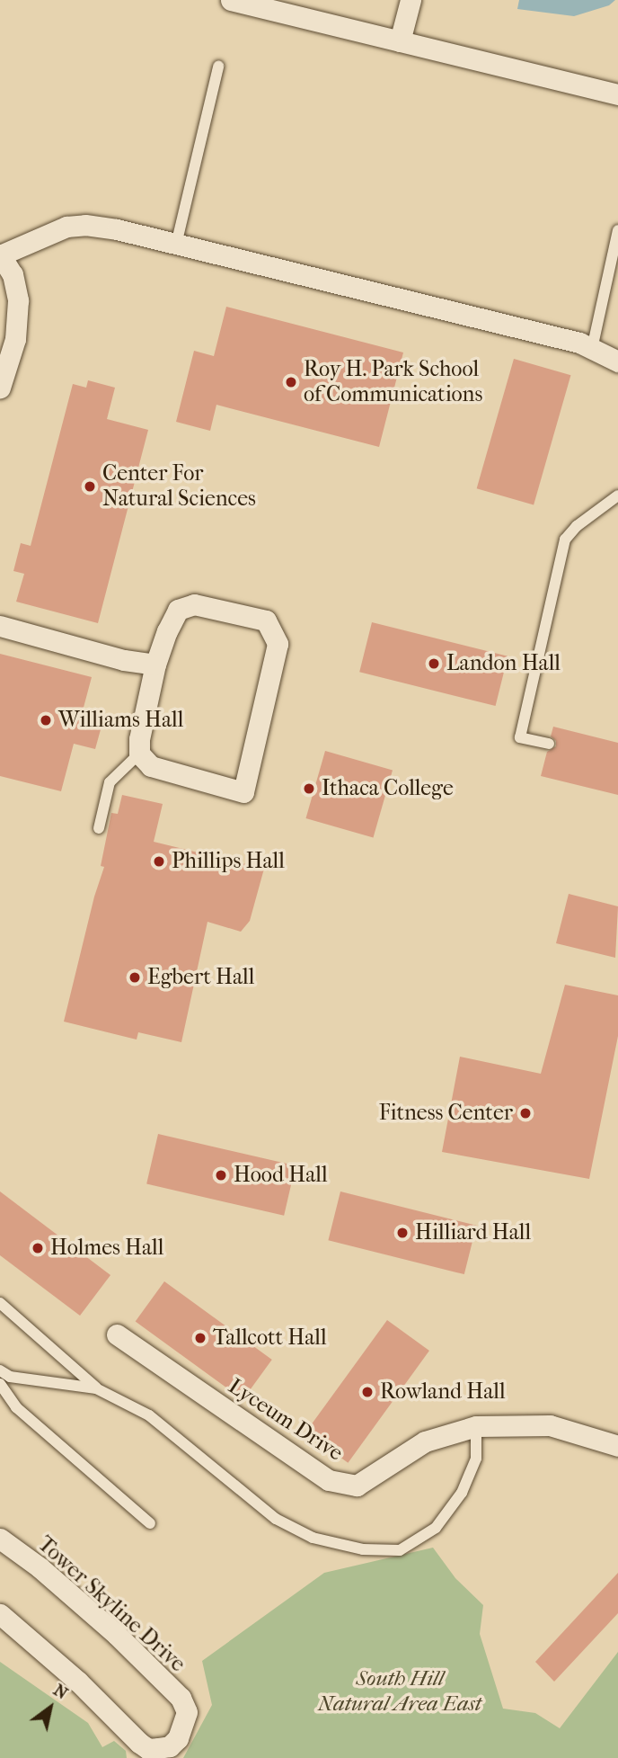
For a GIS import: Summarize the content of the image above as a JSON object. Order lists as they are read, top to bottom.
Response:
{
  "streets": {
    "street": ["Lyceum Drive", "Tower Skyline Drive"]
  },
  "parks": ["South Hill Natural Area East"],
  "places": [
    "Roy H. Park School of Communications",
    "Center For Natural Sciences",
    "Landon Hall",
    "Williams Hall",
    "Ithaca College",
    "Phillips Hall",
    "Egbert Hall",
    "Fitness Center",
    "Hood Hall",
    "Hilliard Hall",
    "Holmes Hall",
    "Tallcott Hall",
    "Rowland Hall"
  ],
  "north": "top right"
}
